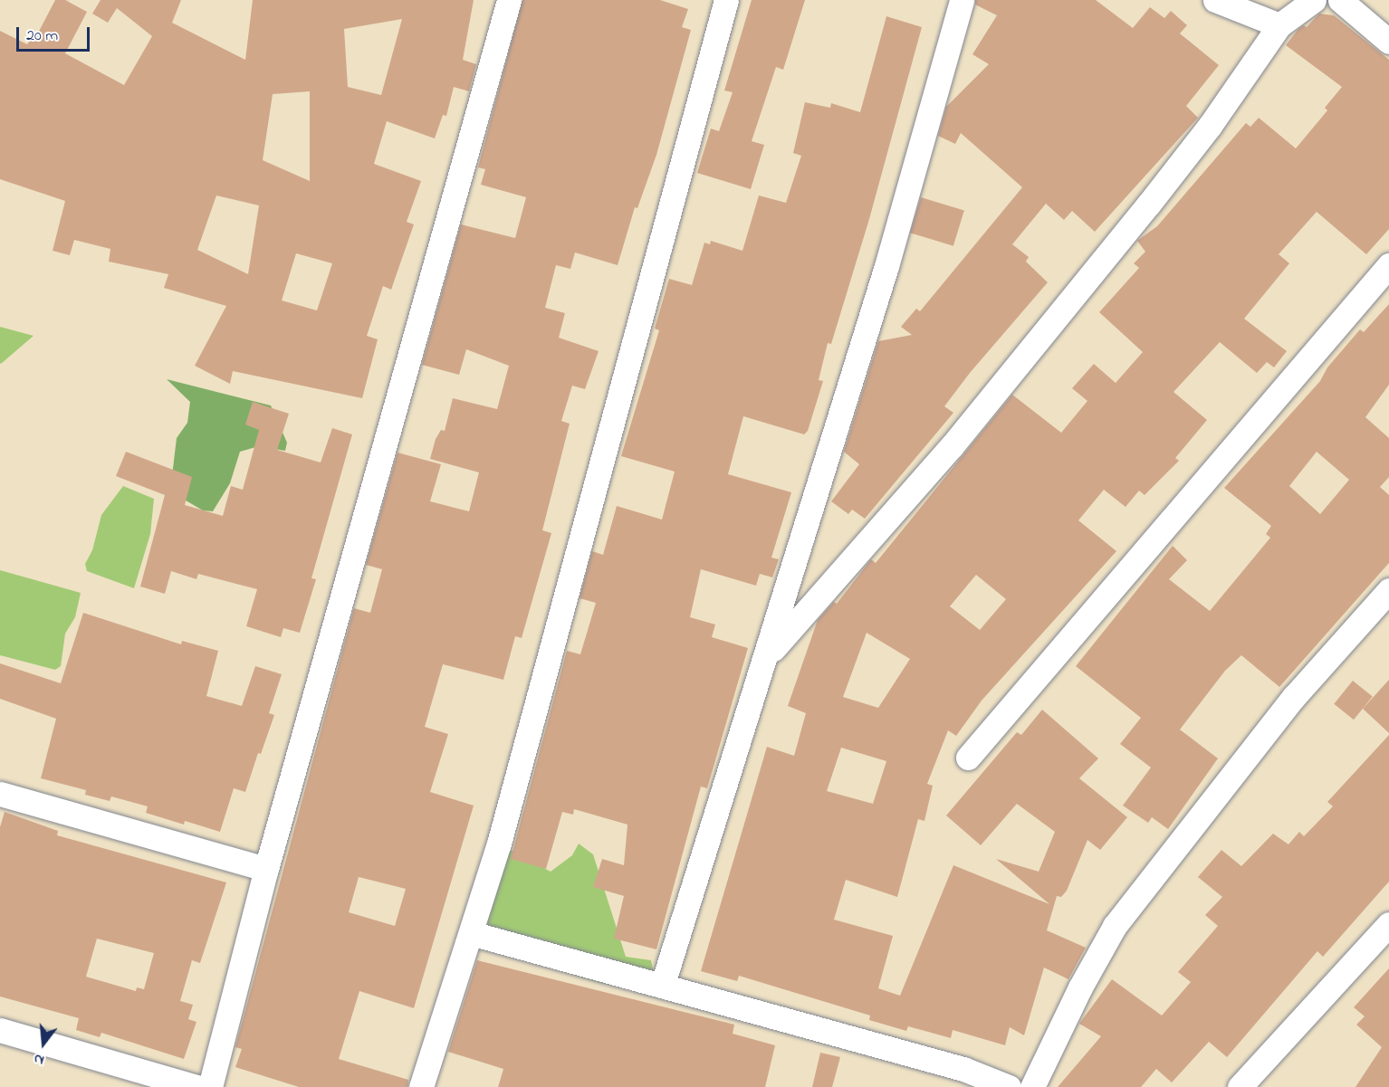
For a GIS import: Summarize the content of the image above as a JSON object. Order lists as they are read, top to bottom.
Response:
{
  "scale_bar": "20 m",
  "north": "bottom"
}
